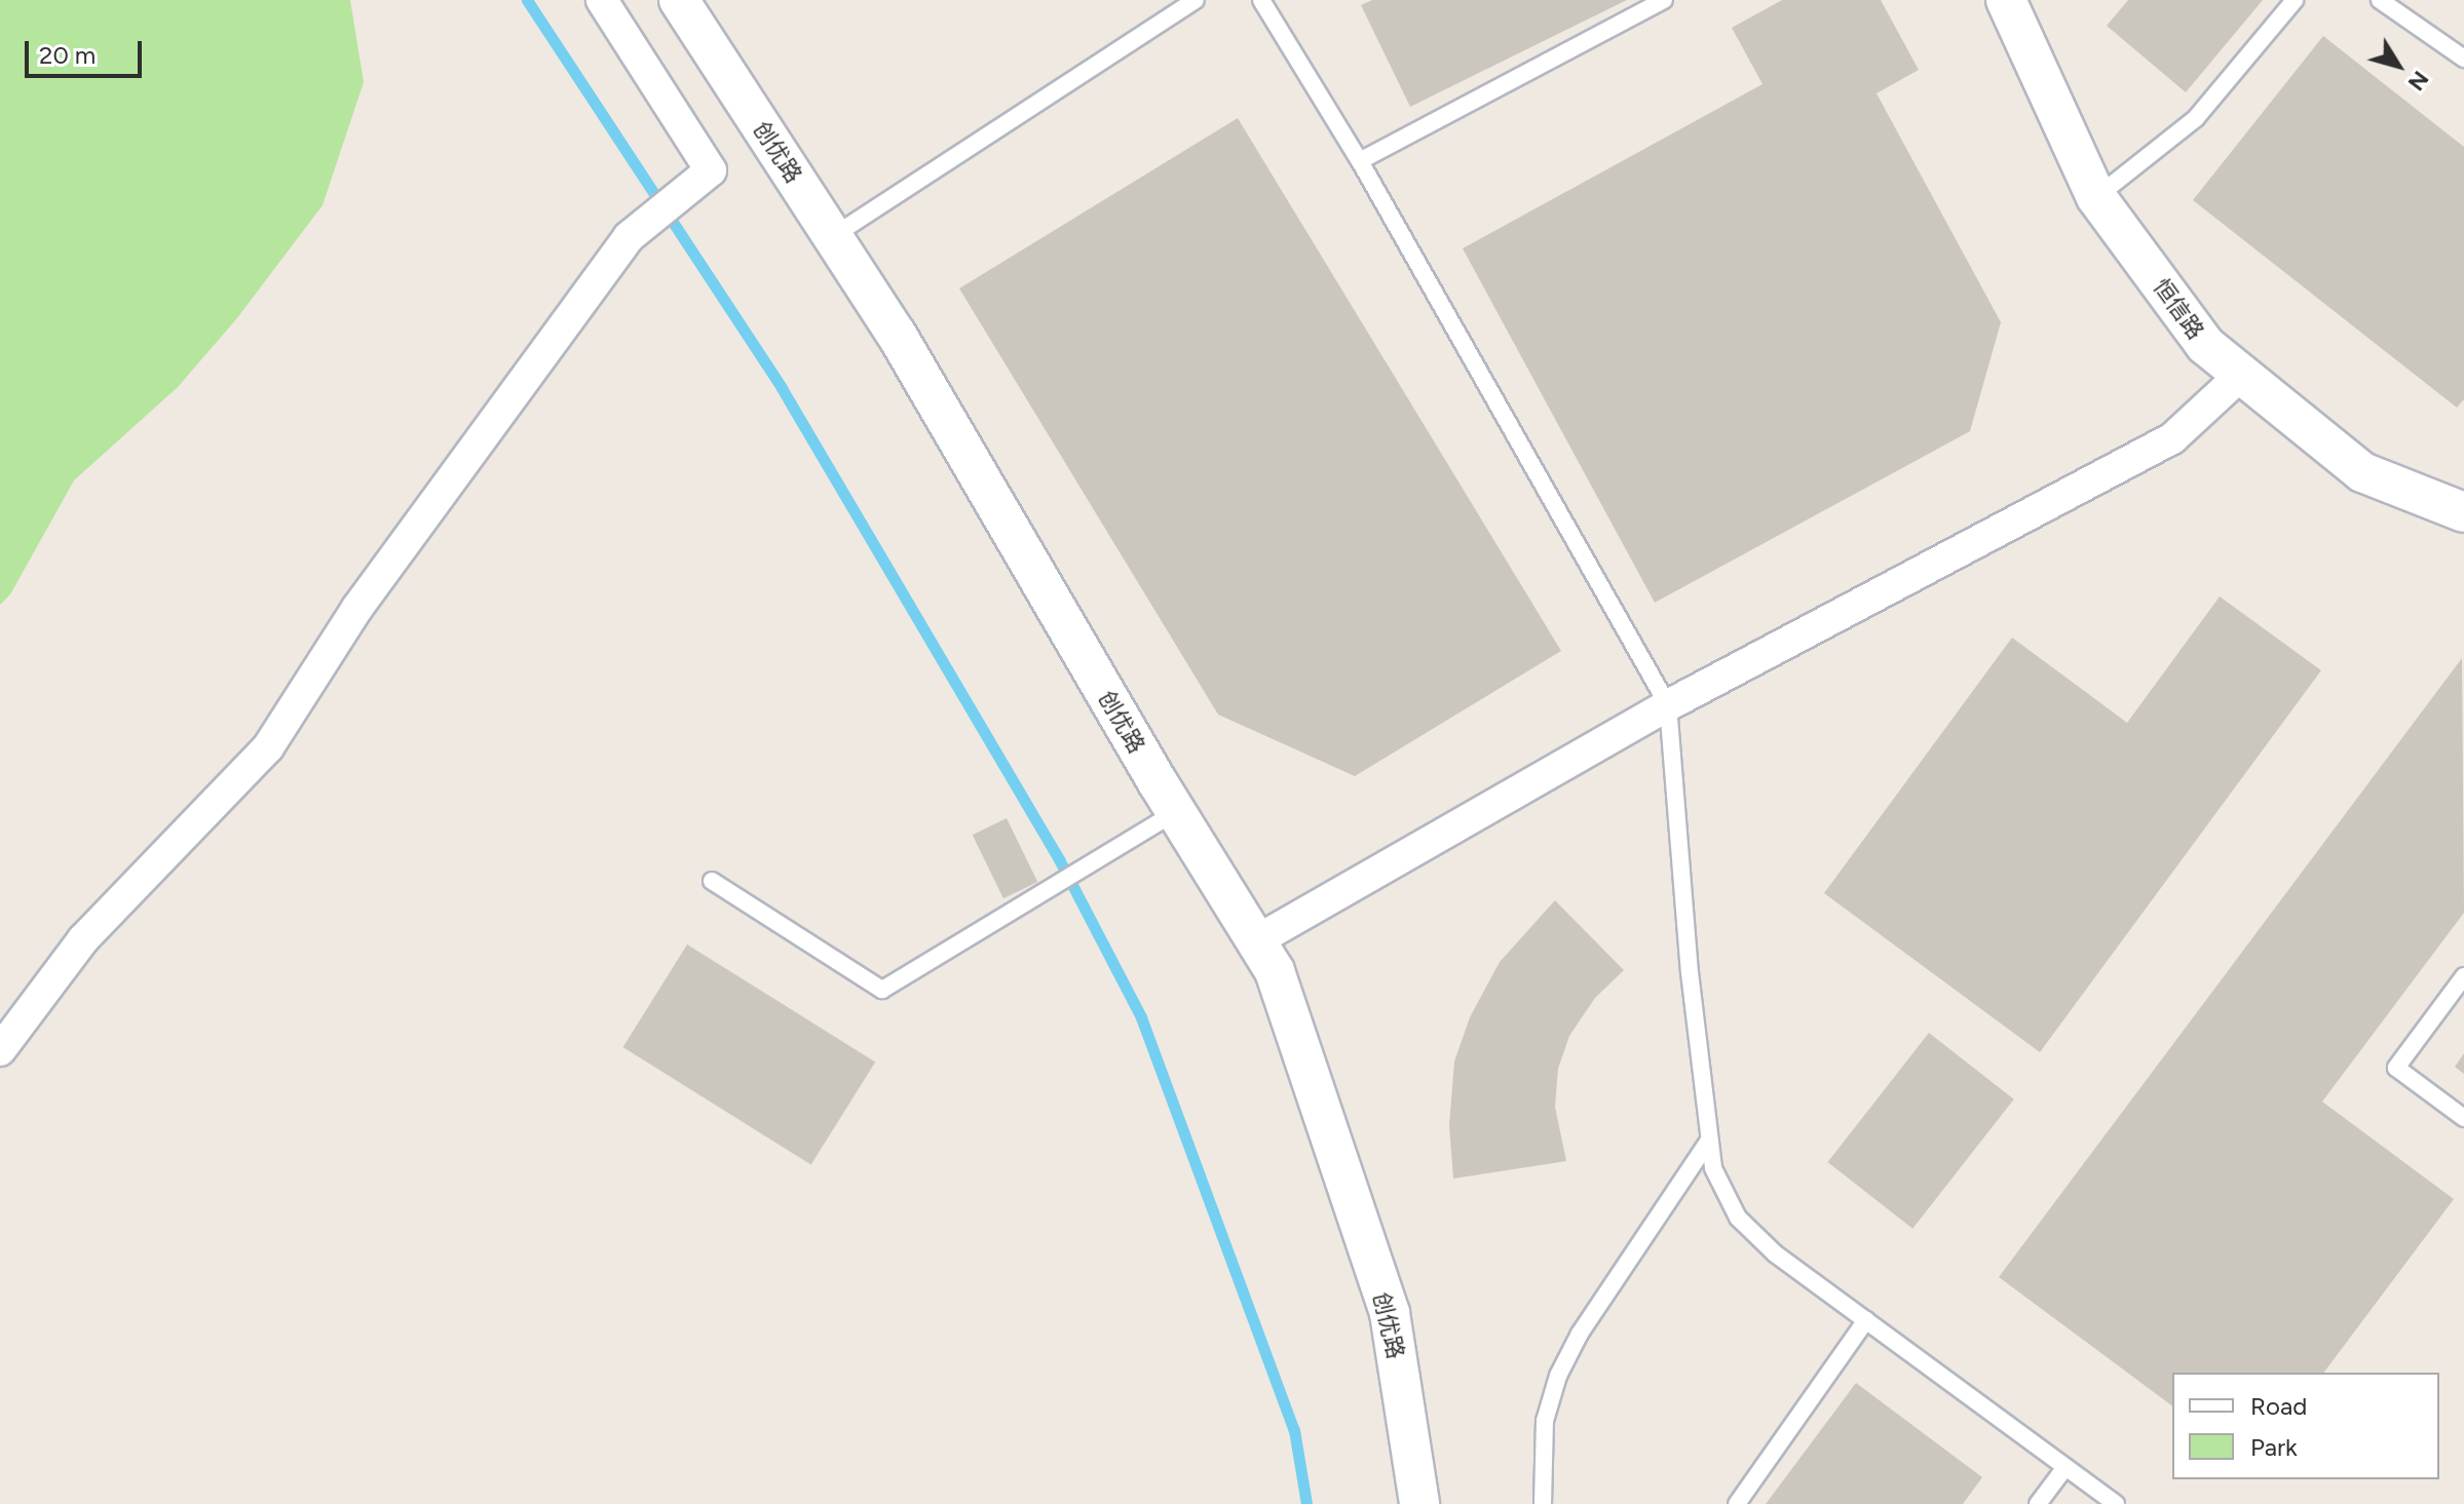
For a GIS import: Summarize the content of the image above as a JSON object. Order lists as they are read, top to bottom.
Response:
{
  "streets": {
    "street": ["创优路", "恒信路"]
  },
  "legend": ["Road", "Park"],
  "scale_bar": "20 m",
  "north": "bottom right"
}
